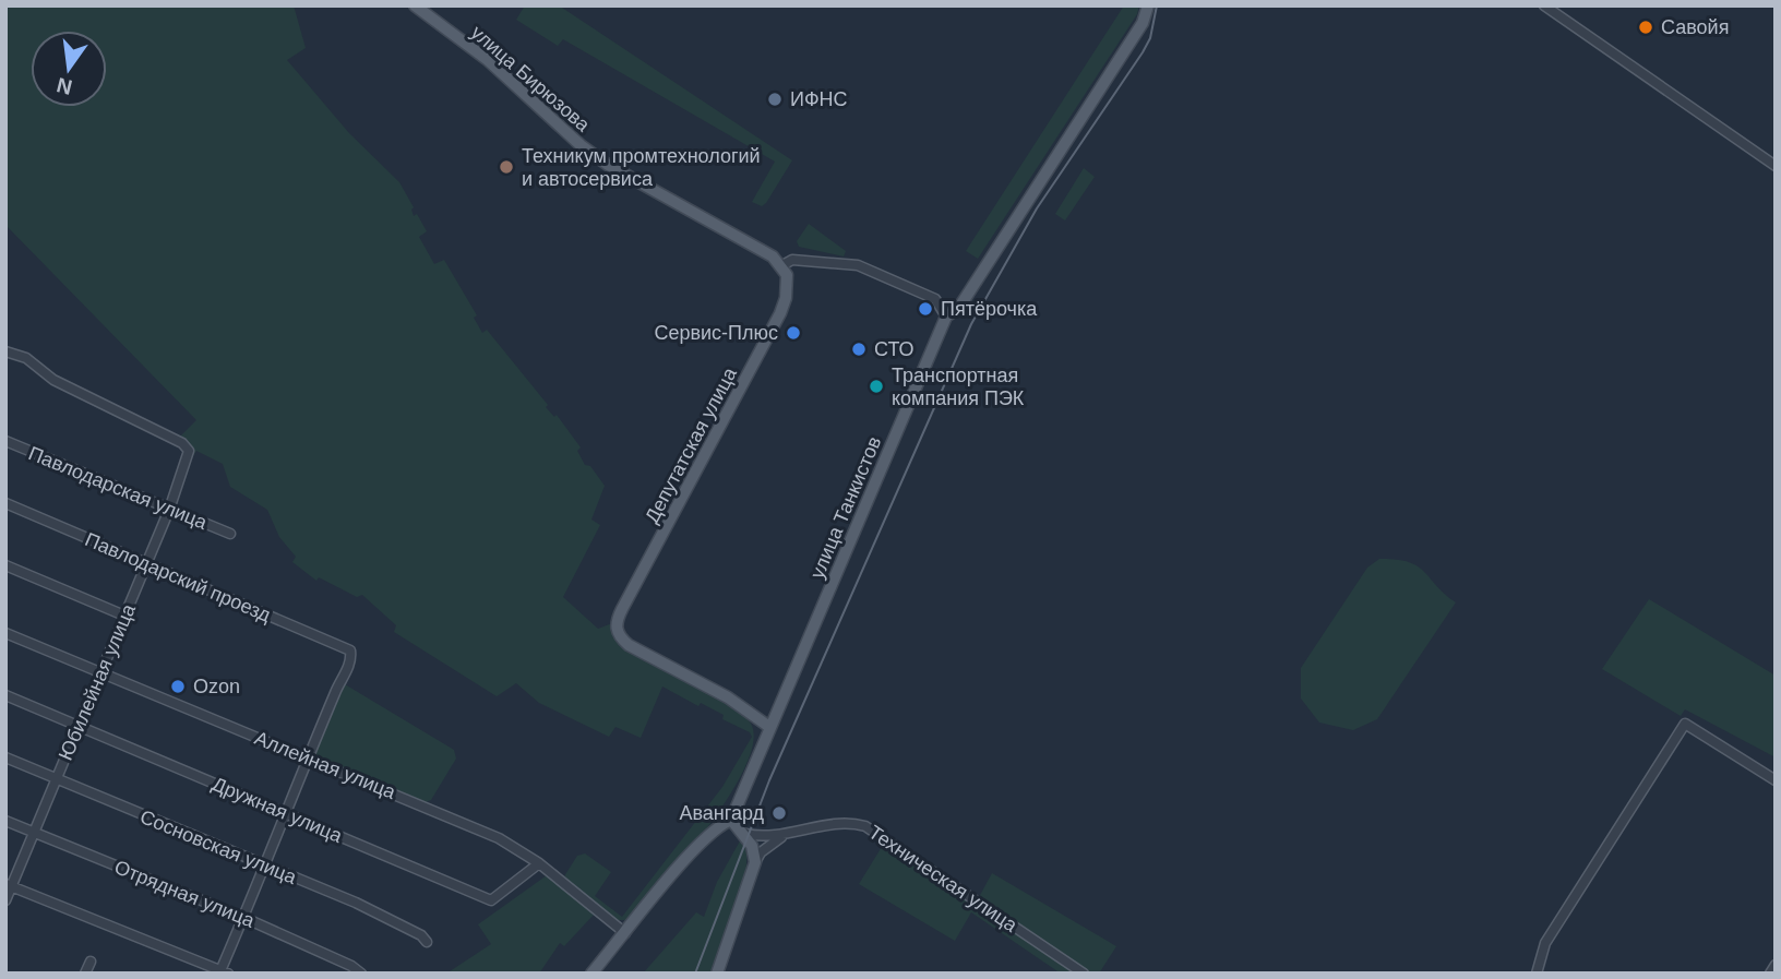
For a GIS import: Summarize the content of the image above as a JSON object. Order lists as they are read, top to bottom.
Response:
{
  "streets": {
    "main road": ["улица Бирюзова", "Депутатская улица", "улица Танкистов"],
    "street": [
      "Павлодарская улица",
      "Павлодарский проезд",
      "Юбилейная улица",
      "Аллейная улица",
      "Дружная улица",
      "Сосновская улица",
      "Техническая улица",
      "Отрядная улица"
    ]
  },
  "crossings": [
    ["улица Бирюзова", "Депутатская улица"],
    ["Депутатская улица", "улица Танкистов"],
    ["Павлодарская улица", "Юбилейная улица"],
    ["Павлодарский проезд", "Юбилейная улица"],
    ["Павлодарский проезд", "Аллейная улица"],
    ["Юбилейная улица", "Аллейная улица"],
    ["Юбилейная улица", "Дружная улица"],
    ["Юбилейная улица", "Сосновская улица"],
    ["Юбилейная улица", "Отрядная улица"],
    ["Аллейная улица", "Дружная улица"]
  ],
  "places": [
    "Савойя",
    "ИФНС",
    "Техникум промтехнологий и автосервиса",
    "Пятёрочка",
    "Сервис-Плюс",
    "СТО",
    "Транспортная компания ПЭК",
    "Ozon",
    "Авангард"
  ],
  "north": "bottom"
}
